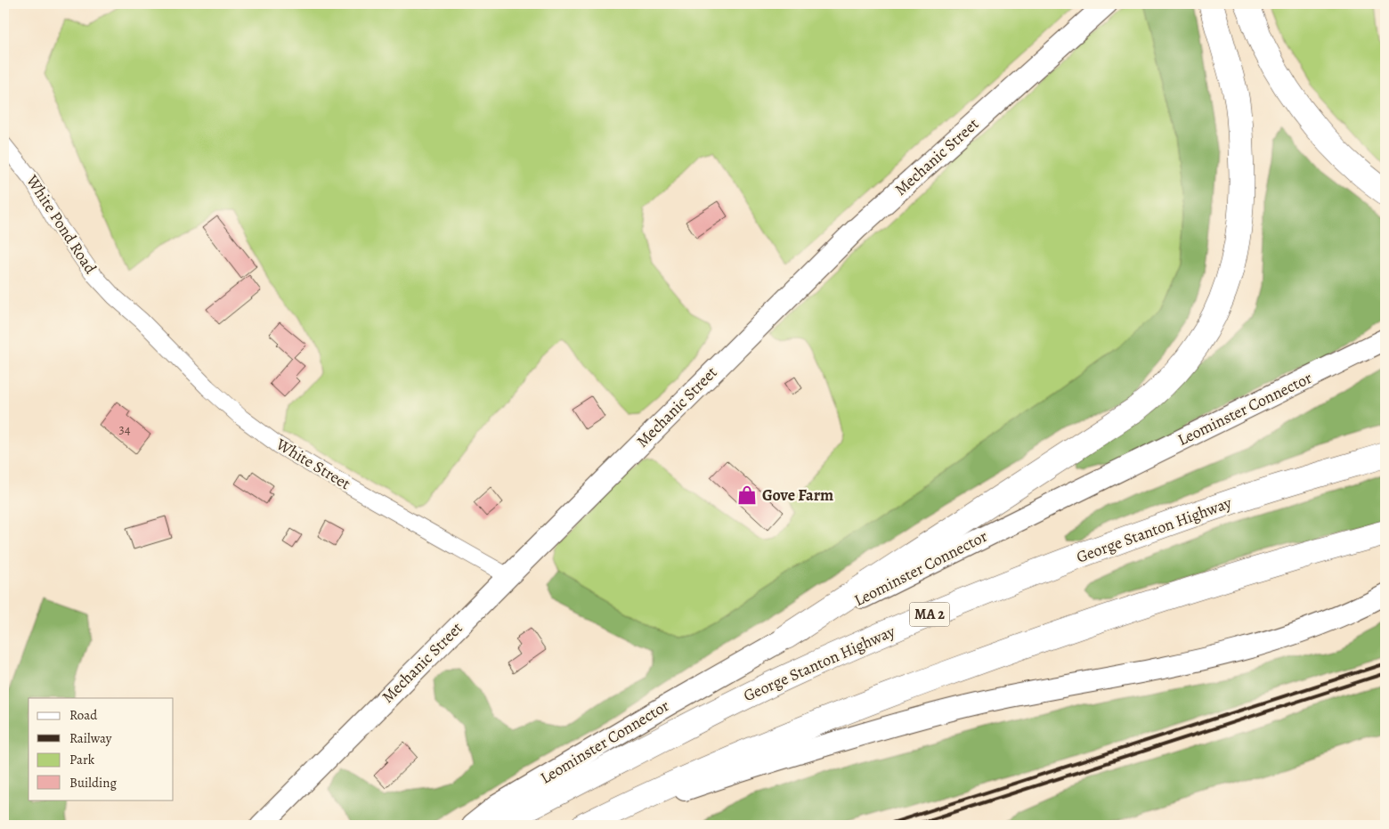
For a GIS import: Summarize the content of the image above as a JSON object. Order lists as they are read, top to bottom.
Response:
{
  "streets": {
    "highway": ["George Stanton Highway", "MA 2"],
    "main road": ["Mechanic Street", "Leominster Connector"],
    "street": ["White Pond Road", "White Street"]
  },
  "crossings": [
    ["Mechanic Street", "White Street"],
    ["White Pond Road", "White Street"]
  ],
  "places": {
    "shop": ["Gove Farm"]
  },
  "house_numbers": ["34"],
  "legend": [
    "Road",
    "Railway",
    "Park",
    "Building"
  ]
}
